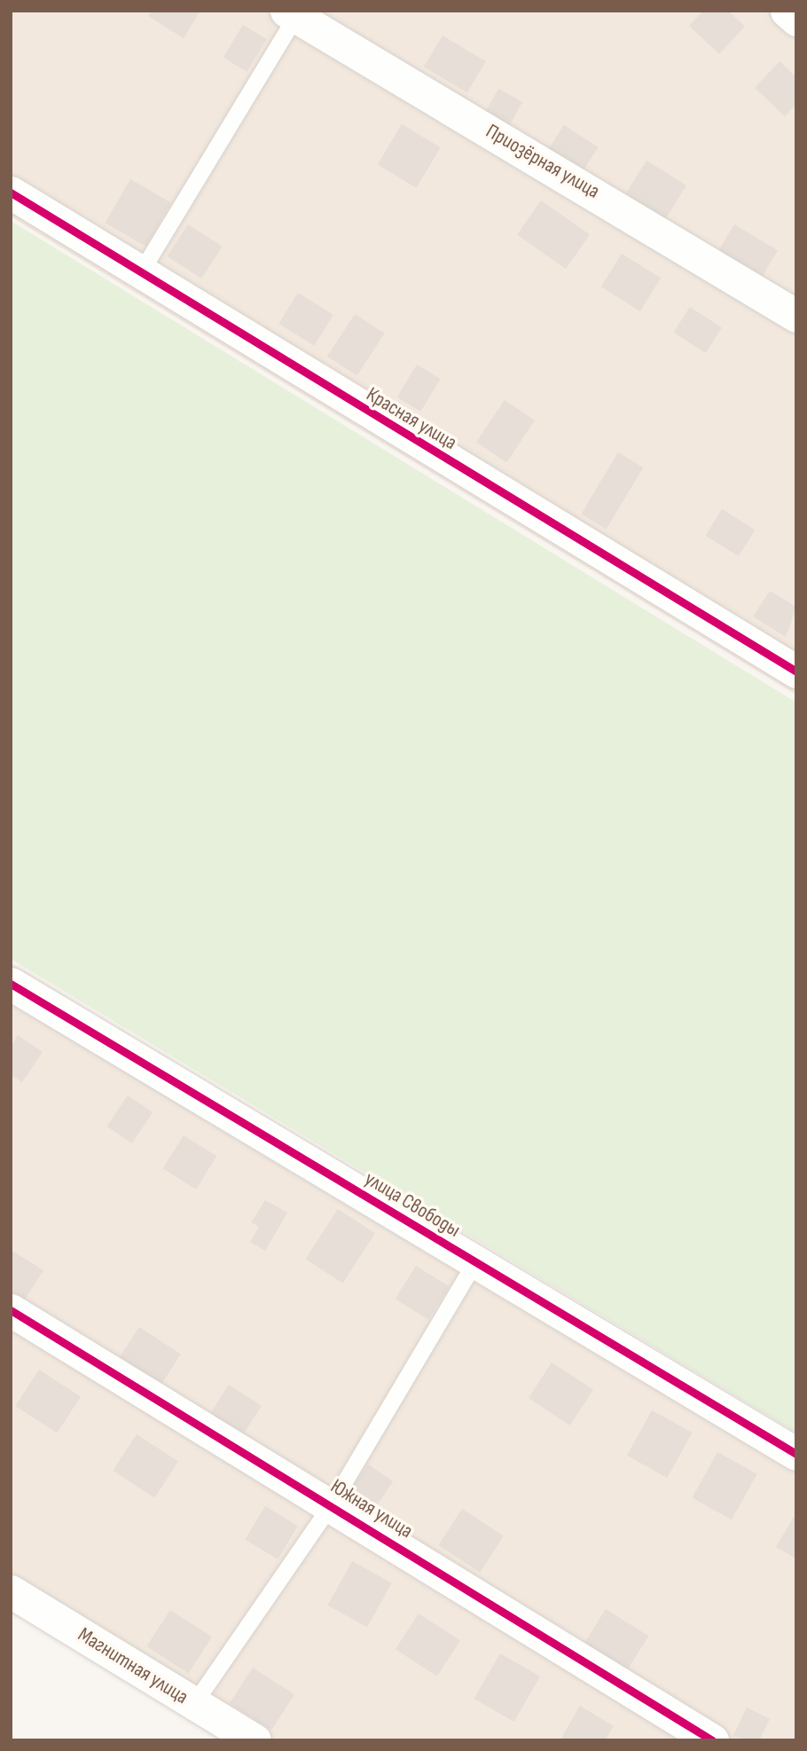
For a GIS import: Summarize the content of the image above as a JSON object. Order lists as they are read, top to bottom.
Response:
{
  "streets": {
    "street": [
      "Приозёрная улица",
      "Красная улица",
      "улица Свободы",
      "Южная улица",
      "Магнитная улица"
    ]
  }
}
